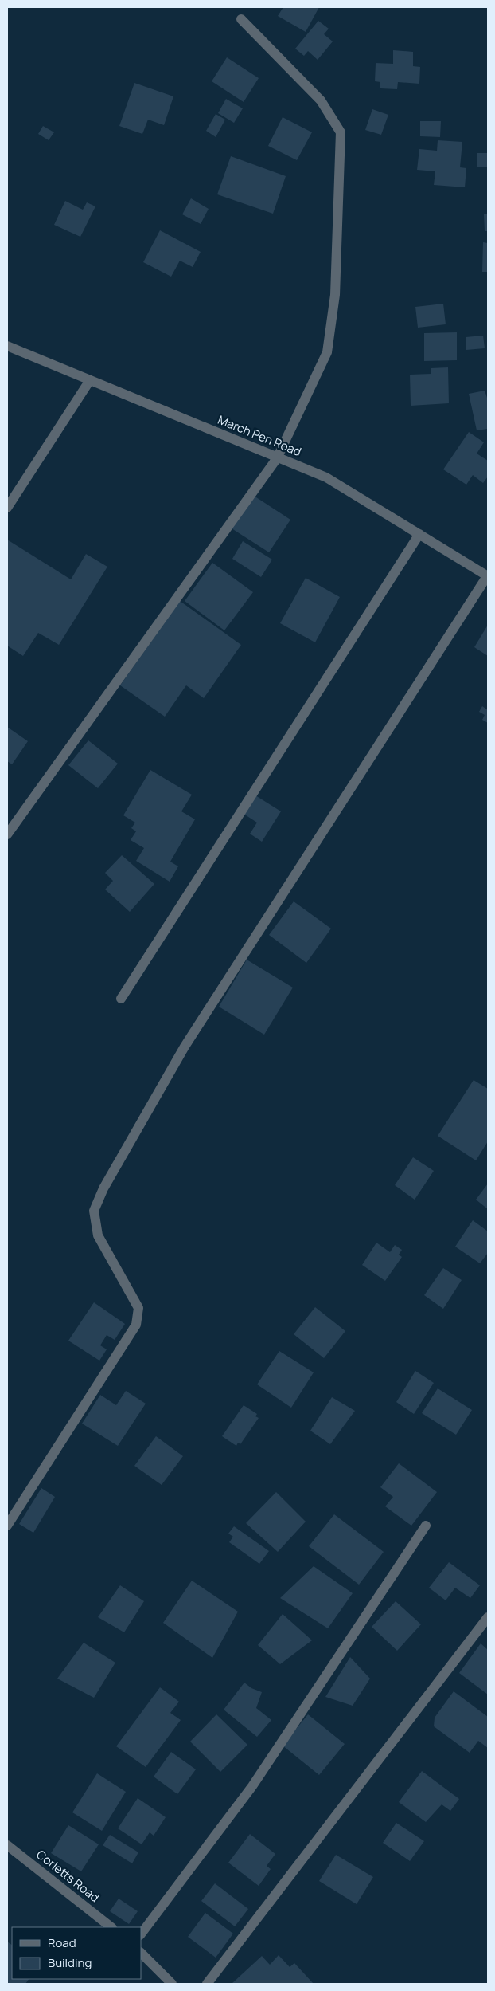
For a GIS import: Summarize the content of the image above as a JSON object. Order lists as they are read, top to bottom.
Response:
{
  "streets": {
    "street": ["March Pen Road", "Corletts Road"]
  },
  "legend": ["Road", "Building"]
}
